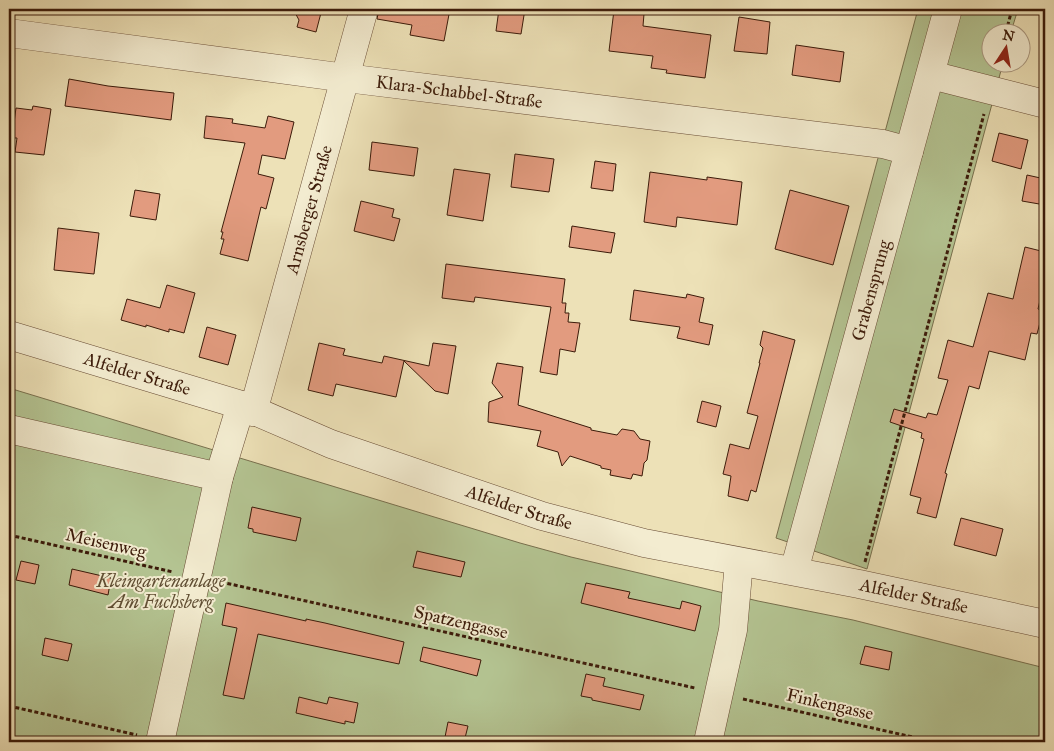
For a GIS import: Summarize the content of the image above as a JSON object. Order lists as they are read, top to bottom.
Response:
{
  "streets": {
    "street": [
      "Klara-Schabbel-Straße",
      "Arnsberger Straße",
      "Grabensprung",
      "Alfelder Straße"
    ],
    "path": ["Meisenweg", "Spatzengasse", "Finkengasse"]
  },
  "crossings": [
    ["Klara-Schabbel-Straße", "Arnsberger Straße"],
    ["Klara-Schabbel-Straße", "Grabensprung"],
    ["Arnsberger Straße", "Alfelder Straße"],
    ["Arnsberger Straße", "Meisenweg"],
    ["Arnsberger Straße", "Spatzengasse"],
    ["Grabensprung", "Alfelder Straße"],
    ["Meisenweg", "Spatzengasse"],
    ["Spatzengasse", "Finkengasse"]
  ],
  "parks": ["Kleingartenanlage Am Fuchsberg"],
  "north": "top"
}
